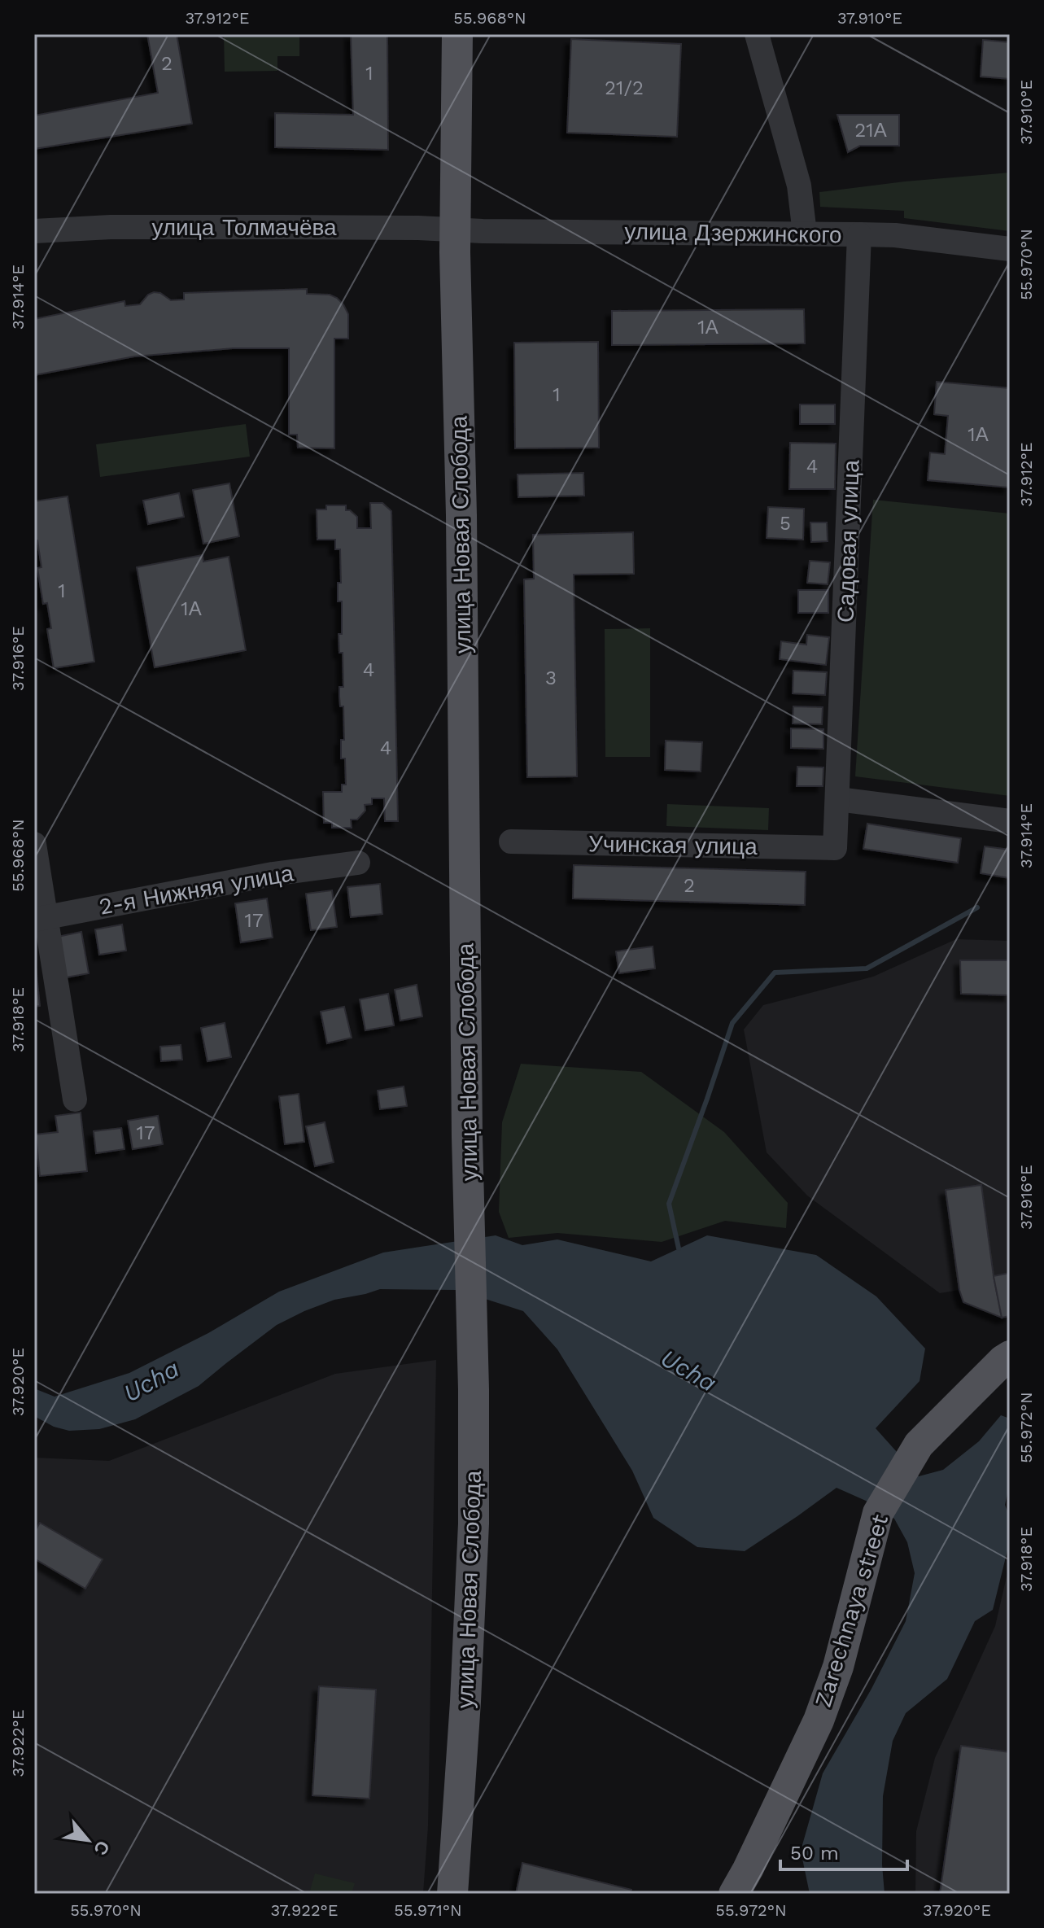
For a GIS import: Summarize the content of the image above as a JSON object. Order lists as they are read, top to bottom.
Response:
{
  "streets": {
    "main road": ["улица Новая Слобода", "Zarechnaya street"],
    "street": [
      "улица Толмачёва",
      "улица Дзержинского",
      "Садовая улица",
      "Учинская улица",
      "2-я Нижняя улица"
    ]
  },
  "crossings": [
    ["улица Толмачёва", "улица Дзержинского"],
    ["улица Толмачёва", "улица Новая Слобода"],
    ["улица Дзержинского", "улица Новая Слобода"],
    ["улица Дзержинского", "Садовая улица"],
    ["Садовая улица", "Учинская улица"]
  ],
  "water": ["Ucha"],
  "house_numbers": [
    "2",
    "1",
    "21/2",
    "21А",
    "1А",
    "1",
    "1А",
    "4",
    "5",
    "1",
    "1А",
    "4",
    "3",
    "4",
    "2",
    "17",
    "17"
  ],
  "scale_bar": "50 m",
  "north": "bottom right",
  "coordinates": [
    "37.912°E",
    "55.968°N",
    "37.910°E",
    "55.970°N",
    "37.914°E",
    "37.916°E",
    "37.918°E",
    "37.920°E",
    "55.972°N",
    "37.922°E",
    "55.971°N"
  ]
}
